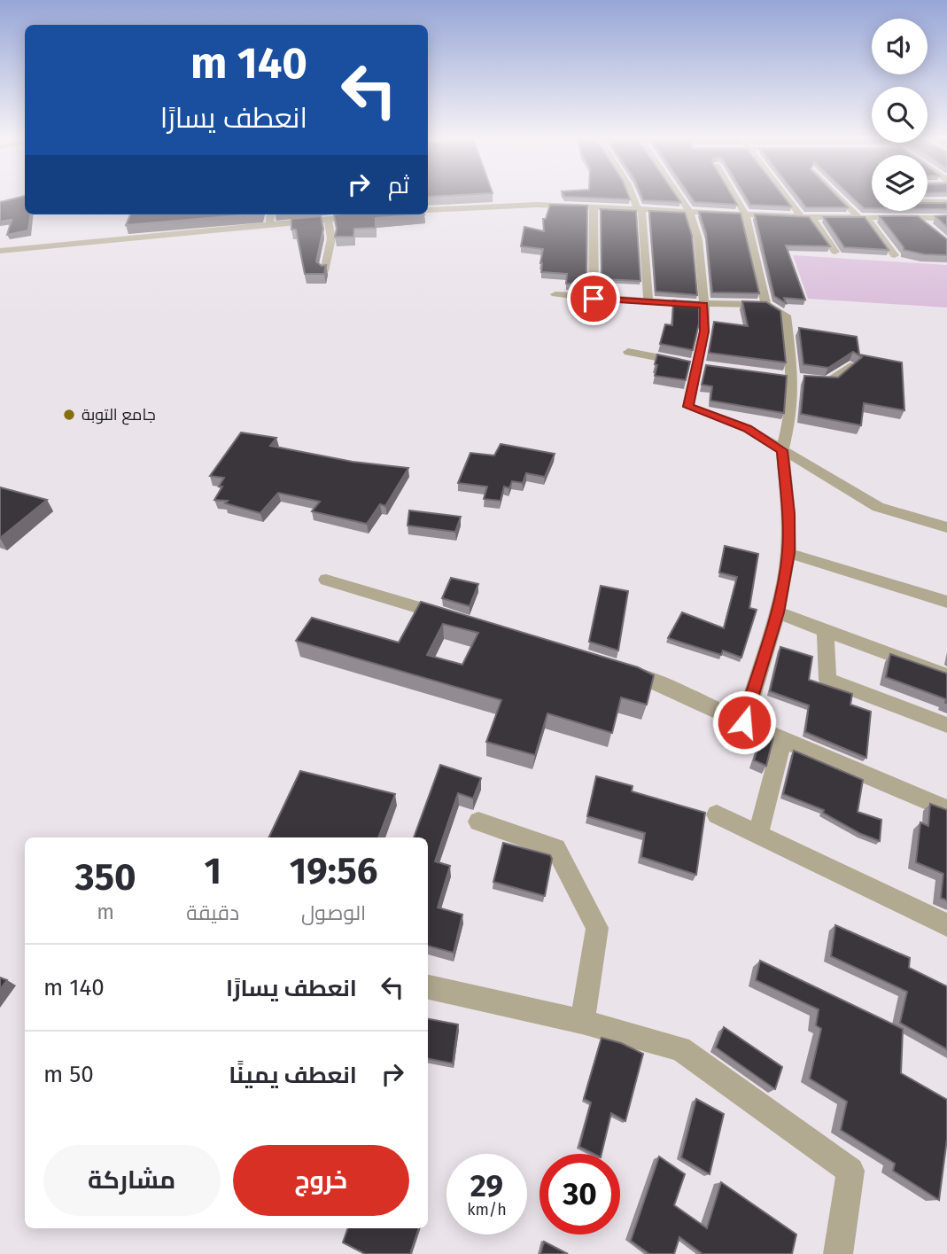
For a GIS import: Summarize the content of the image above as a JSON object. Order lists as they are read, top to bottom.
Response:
{
  "places": ["جامع التوبة"],
  "page": {
    "turn": ["140 m", "انعطف يسارًا"],
    "then": "ثم",
    "eta": [
      "19:56",
      "الوصول",
      "1",
      "دقيقة",
      "350",
      "m"
    ],
    "list": [
      {
        "name": "انعطف يسارًا",
        "value": "140 m"
      },
      {
        "name": "انعطف يمينًا",
        "value": "50 m"
      }
    ],
    "buttons": ["خروج", "مشاركة"],
    "speed": "29 km/h",
    "limit": "30"
  }
}
